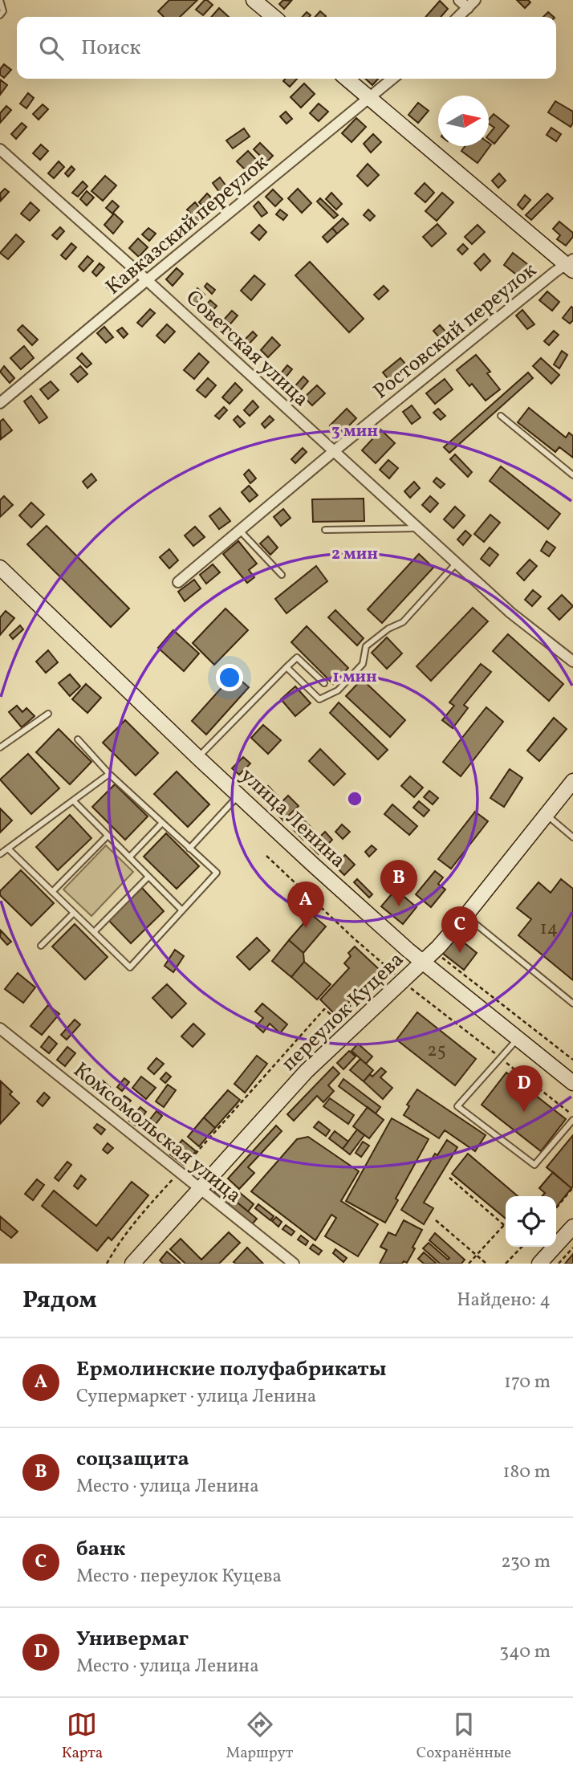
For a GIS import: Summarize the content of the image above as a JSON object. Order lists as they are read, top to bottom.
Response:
{
  "streets": {
    "street": [
      "Кавказский переулок",
      "Ростовский переулок",
      "Советская улица",
      "улица Ленина",
      "переулок Куцева",
      "Комсомольская улица"
    ]
  },
  "crossings": [
    ["Кавказский переулок", "Советская улица"],
    ["Ростовский переулок", "Советская улица"],
    ["улица Ленина", "переулок Куцева"],
    ["переулок Куцева", "Комсомольская улица"]
  ],
  "house_numbers": ["14", "25"],
  "north": "right",
  "page": {
    "search": "Поиск",
    "pins": [
      "B",
      "A",
      "C",
      "D"
    ],
    "heading": ["Рядом", "Найдено: 4"],
    "list": [
      {
        "mark": "A",
        "name": "Ермолинские полуфабрикаты",
        "note": "Супермаркет · улица Ленина",
        "value": "170 m"
      },
      {
        "mark": "B",
        "name": "соцзащита",
        "note": "Место · улица Ленина",
        "value": "180 m"
      },
      {
        "mark": "C",
        "name": "банк",
        "note": "Место · переулок Куцева",
        "value": "230 m"
      },
      {
        "mark": "D",
        "name": "Универмаг",
        "note": "Место · улица Ленина",
        "value": "340 m"
      }
    ],
    "nav": ["Карта", "Маршрут", "Сохранённые"]
  },
  "rings": ["3 мин", "2 мин", "1 мин"]
}
